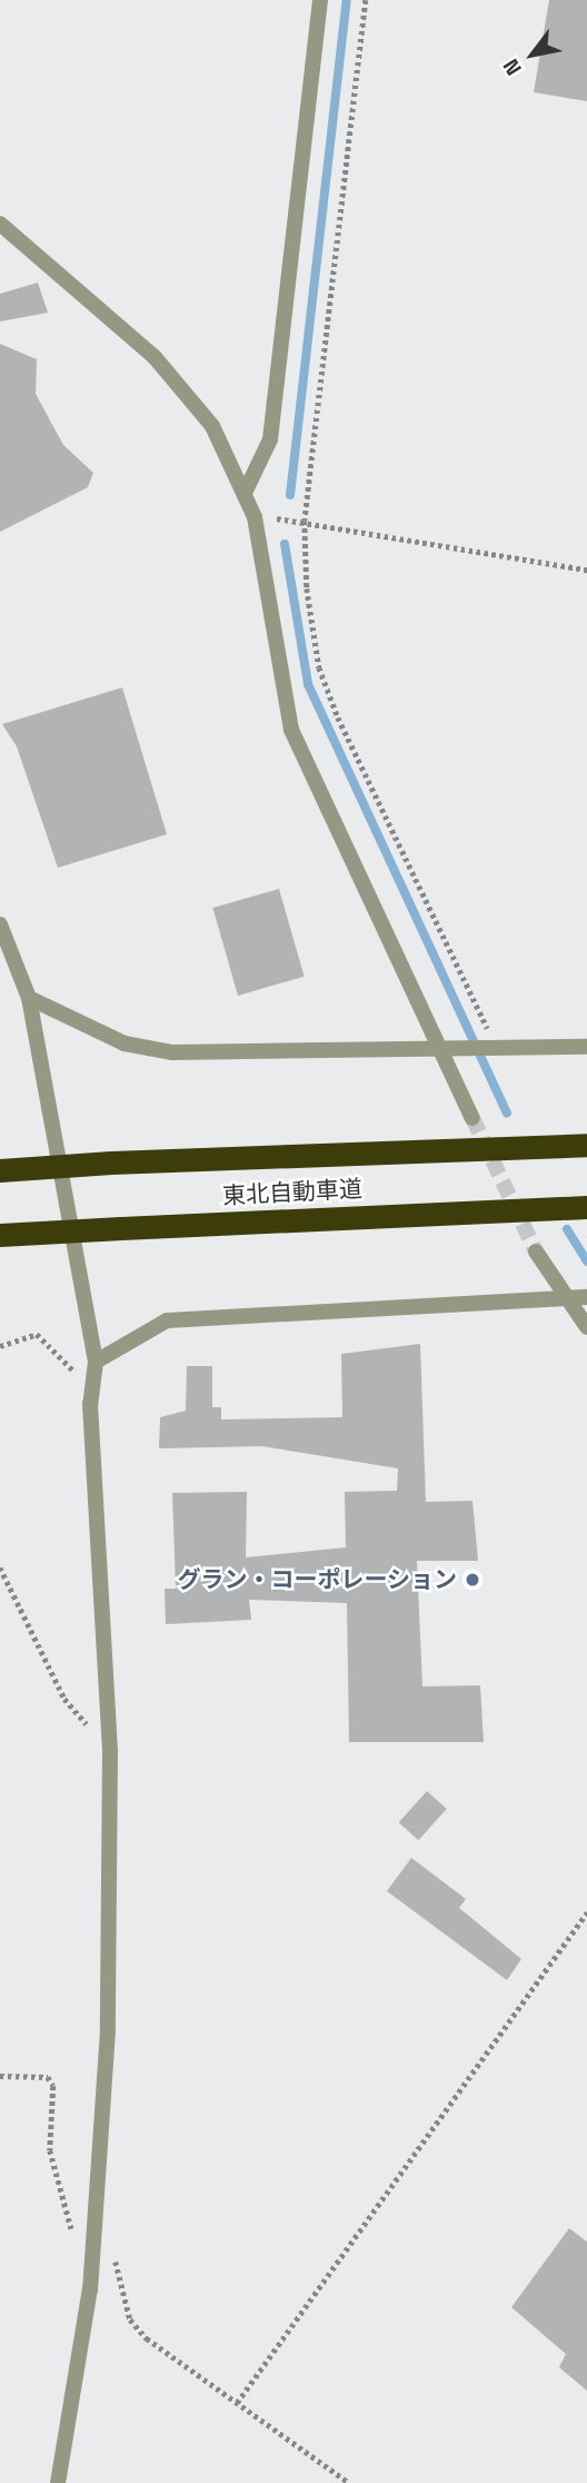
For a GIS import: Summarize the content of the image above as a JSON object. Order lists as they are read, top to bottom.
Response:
{
  "streets": {
    "highway": ["東北自動車道"]
  },
  "places": ["グラン・コーポレーション"],
  "north": "bottom left"
}
